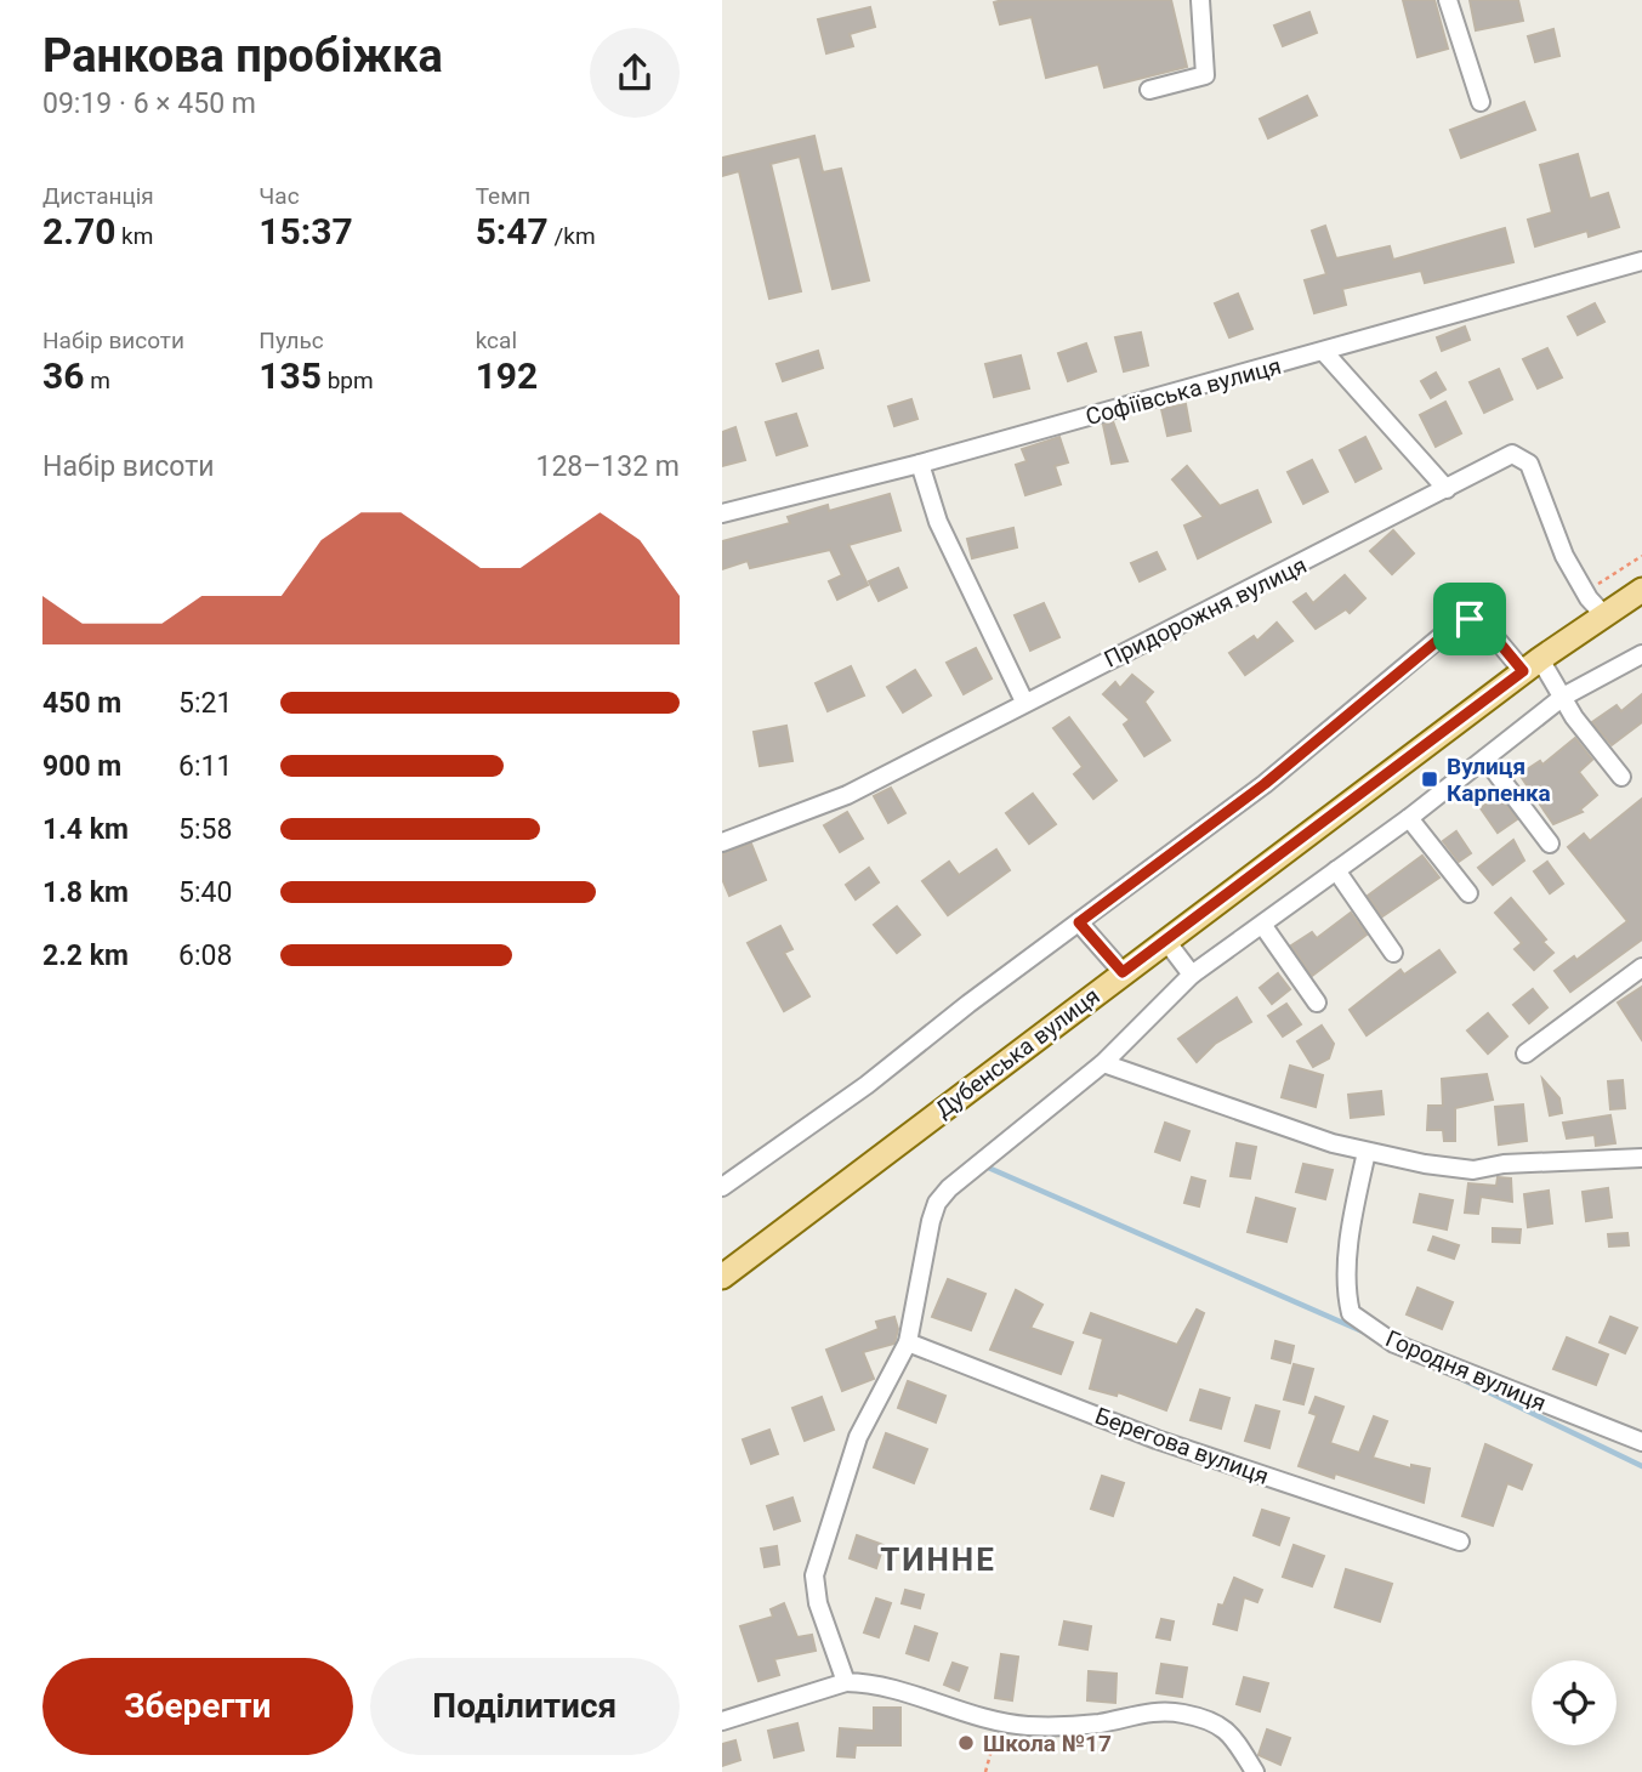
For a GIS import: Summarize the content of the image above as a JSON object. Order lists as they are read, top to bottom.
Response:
{
  "streets": {
    "main road": ["Дубенська вулиця"],
    "street": [
      "Софіївська вулиця",
      "Придорожня вулиця",
      "Городня вулиця",
      "Берегова вулиця"
    ]
  },
  "crossings": [
    ["Придорожня вулиця", "Дубенська вулиця"]
  ],
  "districts": ["ТИННЕ"],
  "places": {
    "transit": ["Вулиця Карпенка"],
    "other": ["Школа №17"]
  },
  "page": {
    "heading": ["Ранкова пробіжка", "09:19 · 6 × 450 m"],
    "stats": [
      ["Дистанція", "2.70 km"],
      ["Час", "15:37"],
      ["Темп", "5:47 /km"],
      ["Набір висоти", "36 m"],
      ["Пульс", "135 bpm"],
      ["kcal", "192"]
    ],
    "chart": ["Набір висоти", "128–132 m"],
    "list": [
      {
        "name": "450 m",
        "note": "5:21"
      },
      {
        "name": "900 m",
        "note": "6:11"
      },
      {
        "name": "1.4 km",
        "note": "5:58"
      },
      {
        "name": "1.8 km",
        "note": "5:40"
      },
      {
        "name": "2.2 km",
        "note": "6:08"
      }
    ],
    "buttons": ["Зберегти", "Поділитися"]
  }
}
